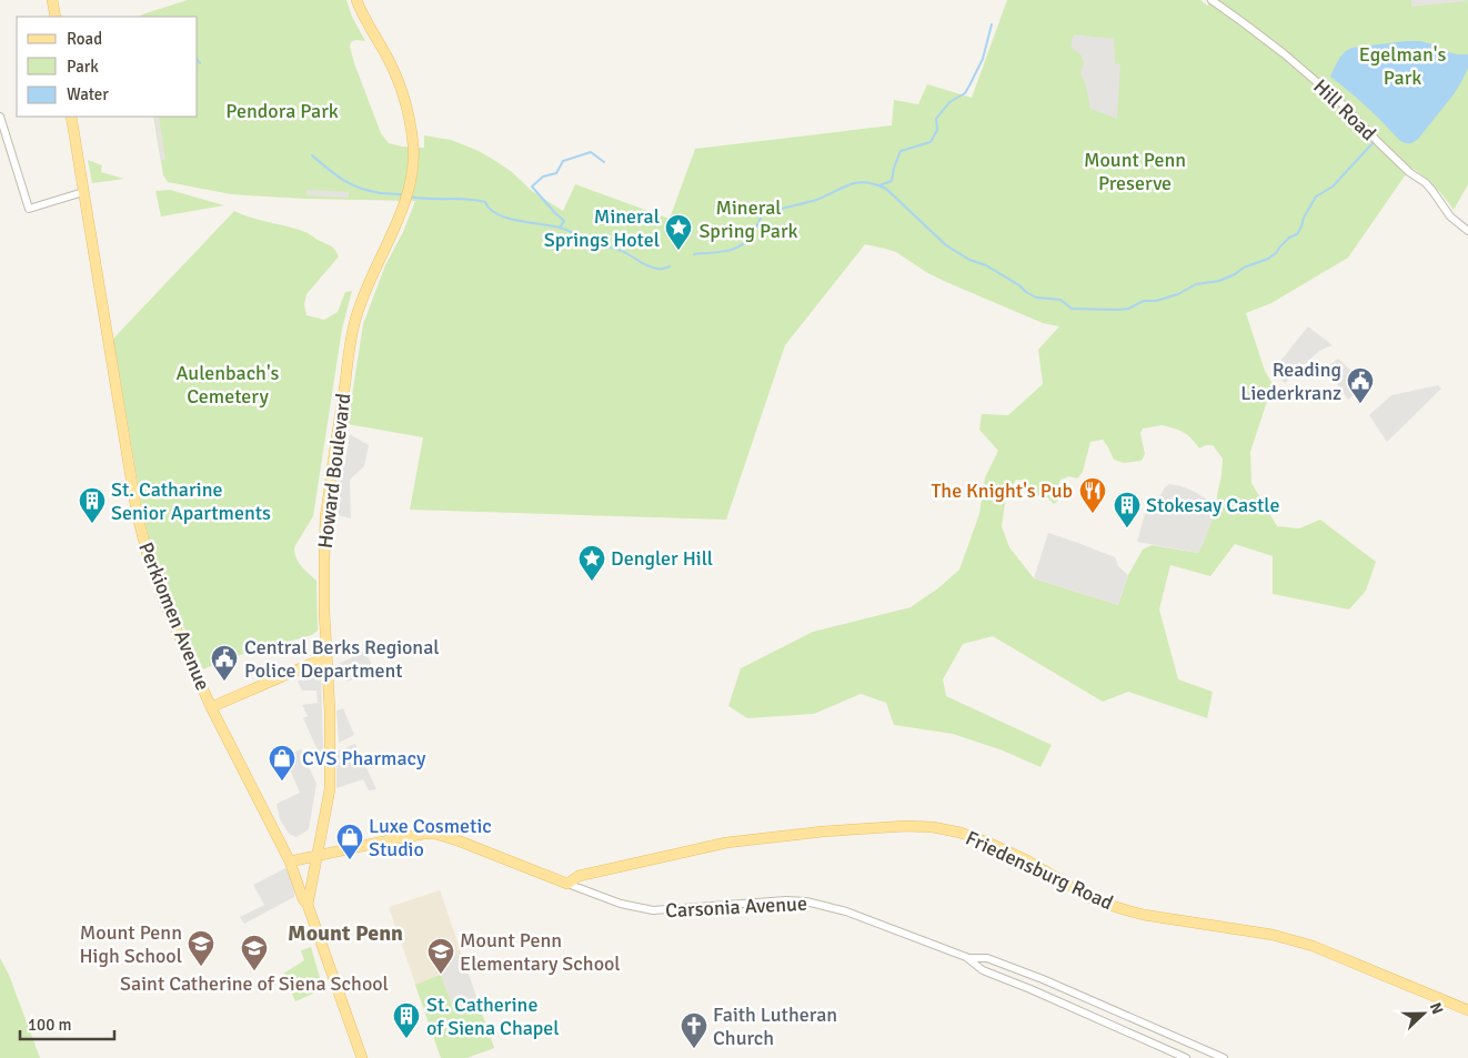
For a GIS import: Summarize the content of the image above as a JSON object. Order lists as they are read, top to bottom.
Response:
{
  "streets": {
    "main road": ["Howard Boulevard", "Perkiomen Avenue", "Friedensburg Road"],
    "street": ["Hill Road", "Carsonia Avenue"]
  },
  "crossings": [
    ["Howard Boulevard", "Perkiomen Avenue"],
    ["Friedensburg Road", "Carsonia Avenue"]
  ],
  "districts": ["Mount Penn"],
  "parks": [
    "Egelman's Park",
    "Pendora Park",
    "Mount Penn Preserve",
    "Mineral Spring Park",
    "Aulenbach's Cemetery"
  ],
  "places": {
    "place": ["Mineral Springs Hotel", "Dengler Hill"],
    "public building": ["Reading Liederkranz", "Central Berks Regional Police Department"],
    "restaurant": ["The Knight's Pub"],
    "building": ["St. Catharine Senior Apartments", "Stokesay Castle", "St. Catherine of Siena Chapel"],
    "shop": ["CVS Pharmacy", "Luxe Cosmetic Studio"],
    "school or university": ["Mount Penn High School", "Saint Catherine of Siena School", "Mount Penn Elementary School"],
    "church": ["Faith Lutheran Church"]
  },
  "legend": ["Road", "Park", "Water"],
  "scale_bar": "100 m",
  "north": "right"
}
